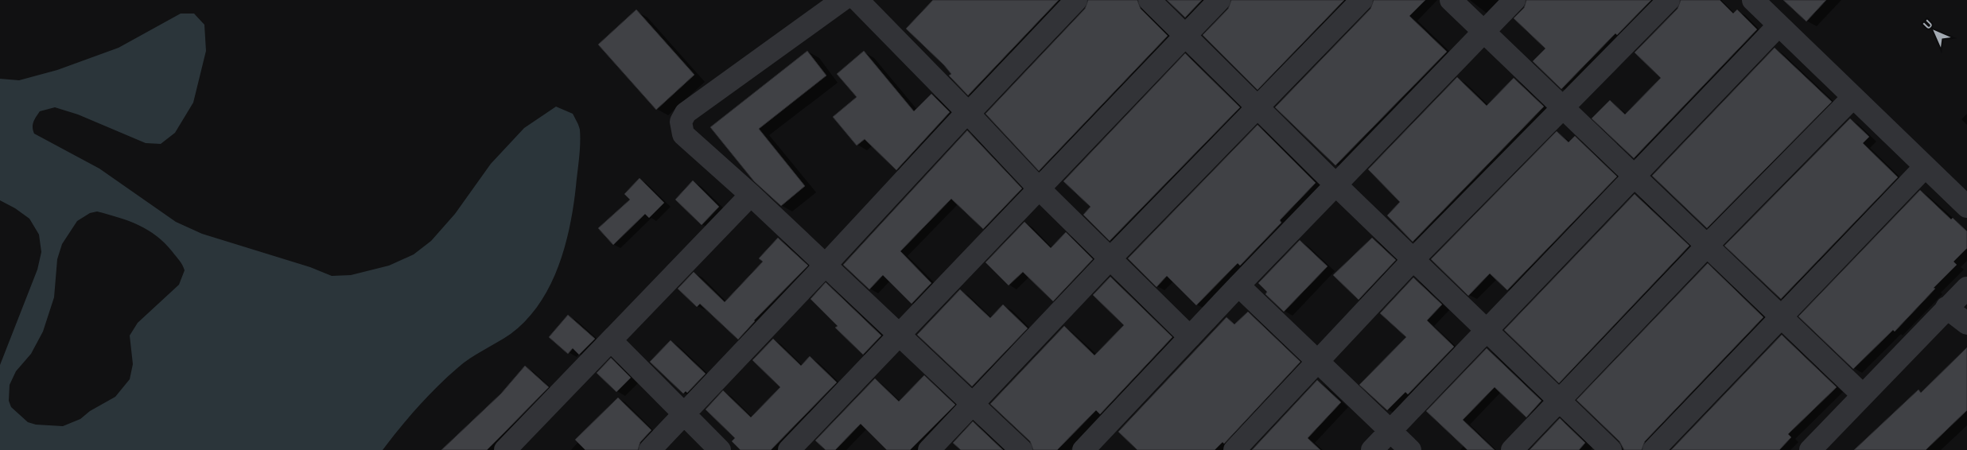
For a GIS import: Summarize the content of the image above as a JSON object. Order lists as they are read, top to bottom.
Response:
{
  "north": "top left"
}
